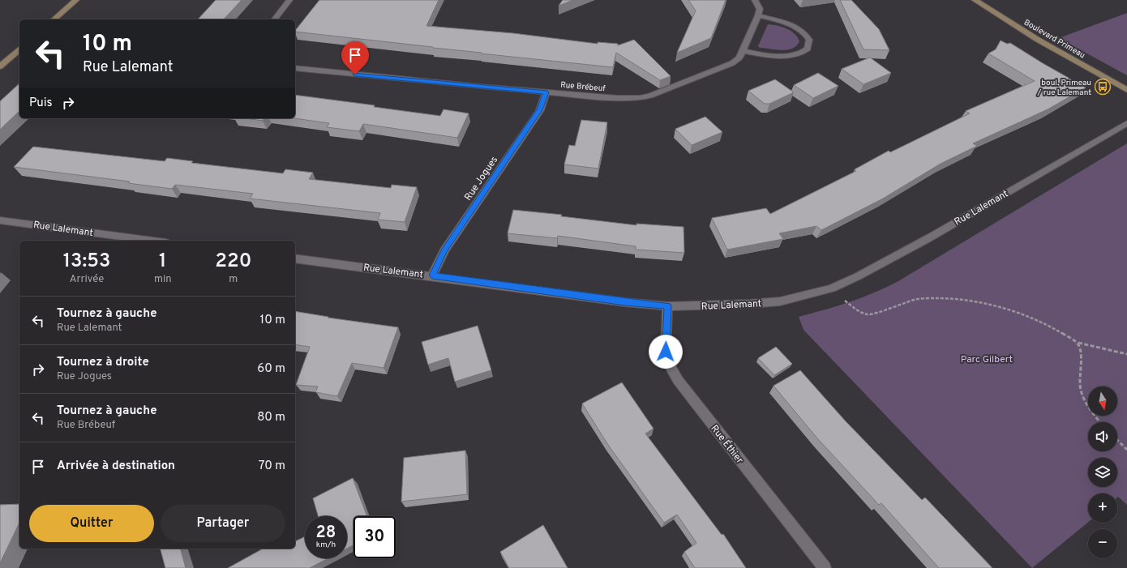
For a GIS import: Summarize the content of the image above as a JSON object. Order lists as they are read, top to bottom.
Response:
{
  "streets": {
    "street": [
      "Boulevard Primeau",
      "Rue Brébeuf",
      "Rue Jogues",
      "Rue Lalemant",
      "Rue Éthier"
    ]
  },
  "crossings": [
    ["Rue Brébeuf", "Rue Jogues"],
    ["Rue Jogues", "Rue Lalemant"],
    ["Rue Lalemant", "Rue Éthier"]
  ],
  "parks": ["Parc Gilbert"],
  "places": {
    "bus stop": ["boul. Primeau / rue Lalemant"]
  },
  "north": "bottom",
  "page": {
    "turn": ["10 m", "Rue Lalemant"],
    "then": "Puis",
    "eta": [
      "13:53",
      "Arrivée",
      "1",
      "min",
      "220",
      "m"
    ],
    "list": [
      {
        "name": "Tournez à gauche",
        "note": "Rue Lalemant",
        "value": "10 m"
      },
      {
        "name": "Tournez à droite",
        "note": "Rue Jogues",
        "value": "60 m"
      },
      {
        "name": "Tournez à gauche",
        "note": "Rue Brébeuf",
        "value": "80 m"
      },
      {
        "name": "Arrivée à destination",
        "value": "70 m"
      }
    ],
    "map_buttons": ["+", "−"],
    "buttons": ["Quitter", "Partager"],
    "speed": "28 km/h",
    "limit": "30"
  }
}
